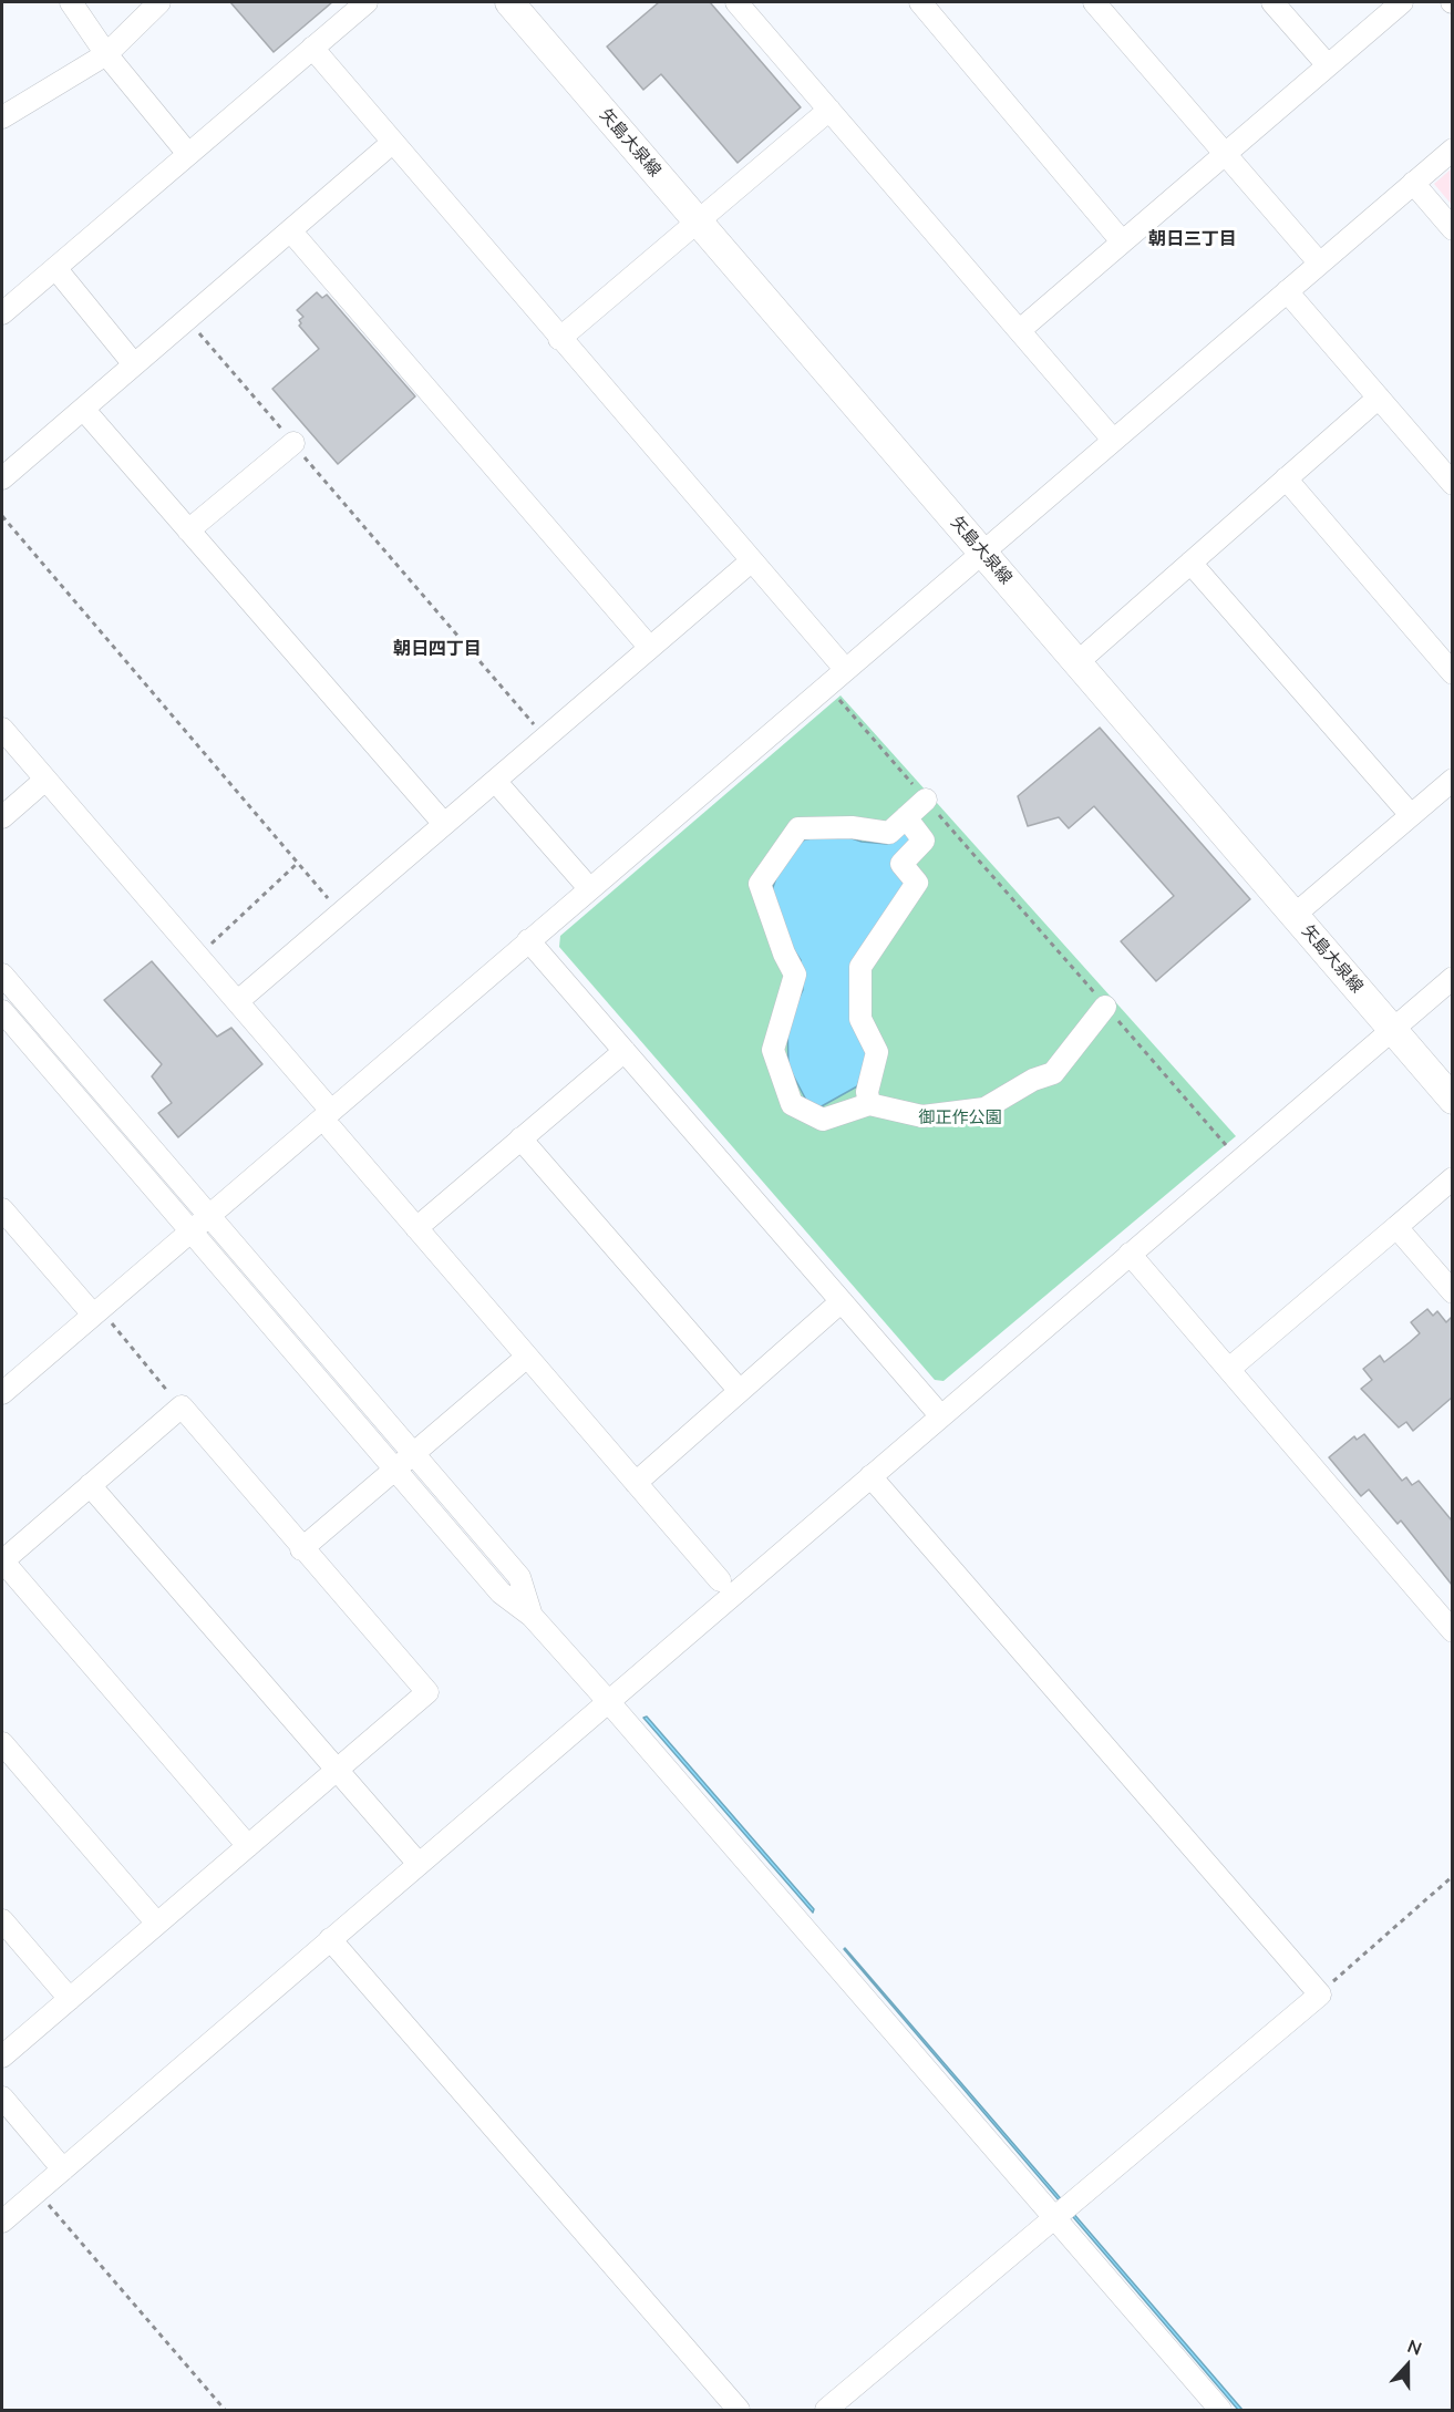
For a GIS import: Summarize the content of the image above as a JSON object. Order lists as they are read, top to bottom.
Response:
{
  "streets": {
    "main road": ["矢島大泉線"]
  },
  "districts": ["朝日三丁目", "朝日四丁目"],
  "parks": ["御正作公園"],
  "north": "top"
}
